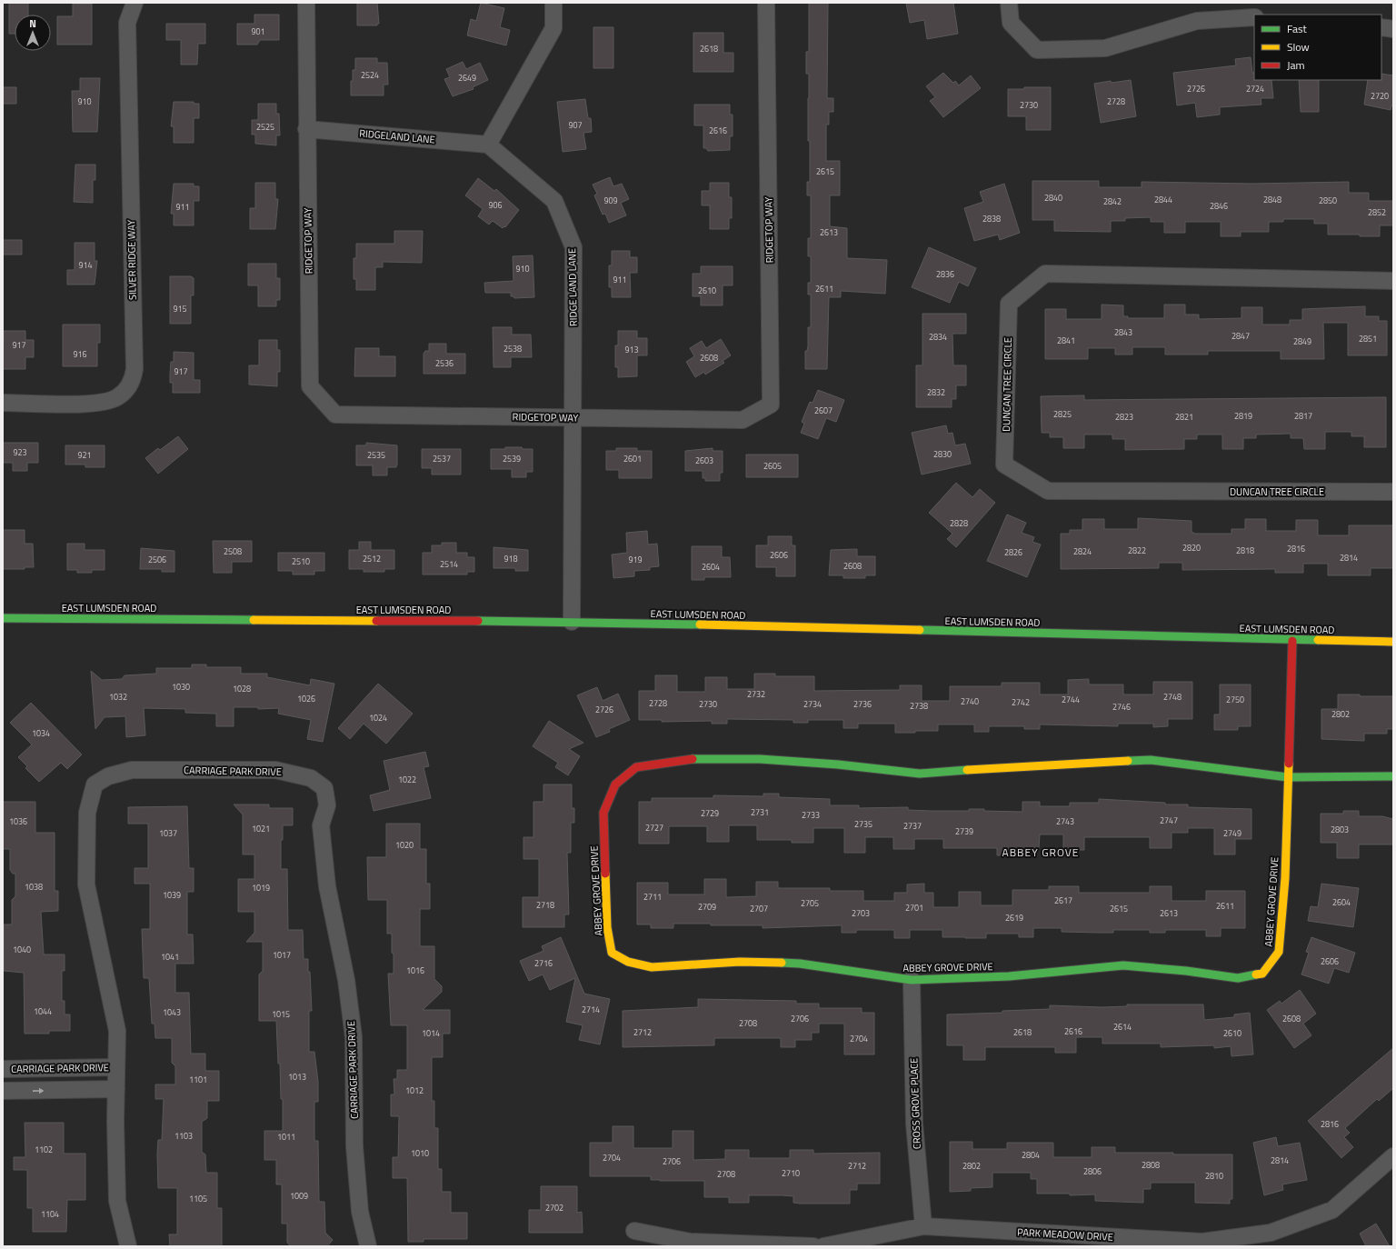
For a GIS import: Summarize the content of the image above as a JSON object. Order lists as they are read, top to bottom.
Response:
{
  "streets": {
    "street": [
      "RIDGELAND LANE",
      "RIDGETOP WAY",
      "SILVER RIDGE WAY",
      "RIDGE LAND LANE",
      "DUNCAN TREE CIRCLE",
      "EAST LUMSDEN ROAD",
      "CARRIAGE PARK DRIVE",
      "ABBEY GROVE DRIVE",
      "CROSS GROVE PLACE",
      "PARK MEADOW DRIVE"
    ]
  },
  "crossings": [
    ["RIDGELAND LANE", "RIDGETOP WAY"],
    ["RIDGELAND LANE", "RIDGE LAND LANE"],
    ["RIDGETOP WAY", "RIDGE LAND LANE"],
    ["RIDGE LAND LANE", "EAST LUMSDEN ROAD"],
    ["EAST LUMSDEN ROAD", "ABBEY GROVE DRIVE"],
    ["ABBEY GROVE DRIVE", "CROSS GROVE PLACE"],
    ["CROSS GROVE PLACE", "PARK MEADOW DRIVE"]
  ],
  "districts": ["ABBEY GROVE"],
  "house_numbers": [
    "901",
    "2618",
    "2524",
    "2649",
    "2726",
    "2724",
    "2720",
    "910",
    "2728",
    "2730",
    "907",
    "2525",
    "2616",
    "2615",
    "2840",
    "2844",
    "2848",
    "909",
    "2850",
    "2842",
    "906",
    "2846",
    "911",
    "2852",
    "2838",
    "2613",
    "914",
    "910",
    "2836",
    "911",
    "2611",
    "2610",
    "915",
    "2843",
    "2847",
    "2834",
    "2851",
    "2841",
    "2849",
    "917",
    "2538",
    "913",
    "916",
    "2608",
    "2536",
    "917",
    "2832",
    "2607",
    "2825",
    "2819",
    "2817",
    "2823",
    "2821",
    "923",
    "2830",
    "921",
    "2535",
    "2537",
    "2539",
    "2601",
    "2603",
    "2605",
    "2828",
    "2820",
    "2816",
    "2822",
    "2818",
    "2508",
    "2824",
    "2826",
    "2606",
    "2814",
    "2512",
    "918",
    "2506",
    "919",
    "2510",
    "2514",
    "2608",
    "2604",
    "1030",
    "1028",
    "2732",
    "1032",
    "2748",
    "1026",
    "2744",
    "2750",
    "2740",
    "2742",
    "2728",
    "2730",
    "2734",
    "2736",
    "2738",
    "2746",
    "2726",
    "2802",
    "1024",
    "1034",
    "1022",
    "2731",
    "2729",
    "2733",
    "2747",
    "1036",
    "2743",
    "2735",
    "2737",
    "2727",
    "1021",
    "2803",
    "2739",
    "1037",
    "2749",
    "1020",
    "1038",
    "1019",
    "1039",
    "2711",
    "2617",
    "2604",
    "2705",
    "2718",
    "2611",
    "2709",
    "2701",
    "2707",
    "2615",
    "2703",
    "2613",
    "2619",
    "1040",
    "1017",
    "1041",
    "2606",
    "2716",
    "1016",
    "2714",
    "1044",
    "1043",
    "1015",
    "2706",
    "2608",
    "2708",
    "2614",
    "2616",
    "2712",
    "2618",
    "1014",
    "2610",
    "2704",
    "1013",
    "1101",
    "1012",
    "2816",
    "1103",
    "1011",
    "1102",
    "1010",
    "2804",
    "2704",
    "2814",
    "2706",
    "2808",
    "2712",
    "2802",
    "2806",
    "2710",
    "2708",
    "2810",
    "1009",
    "1105",
    "2702",
    "1104"
  ],
  "legend": ["Fast", "Slow", "Jam"],
  "north": "top"
}
